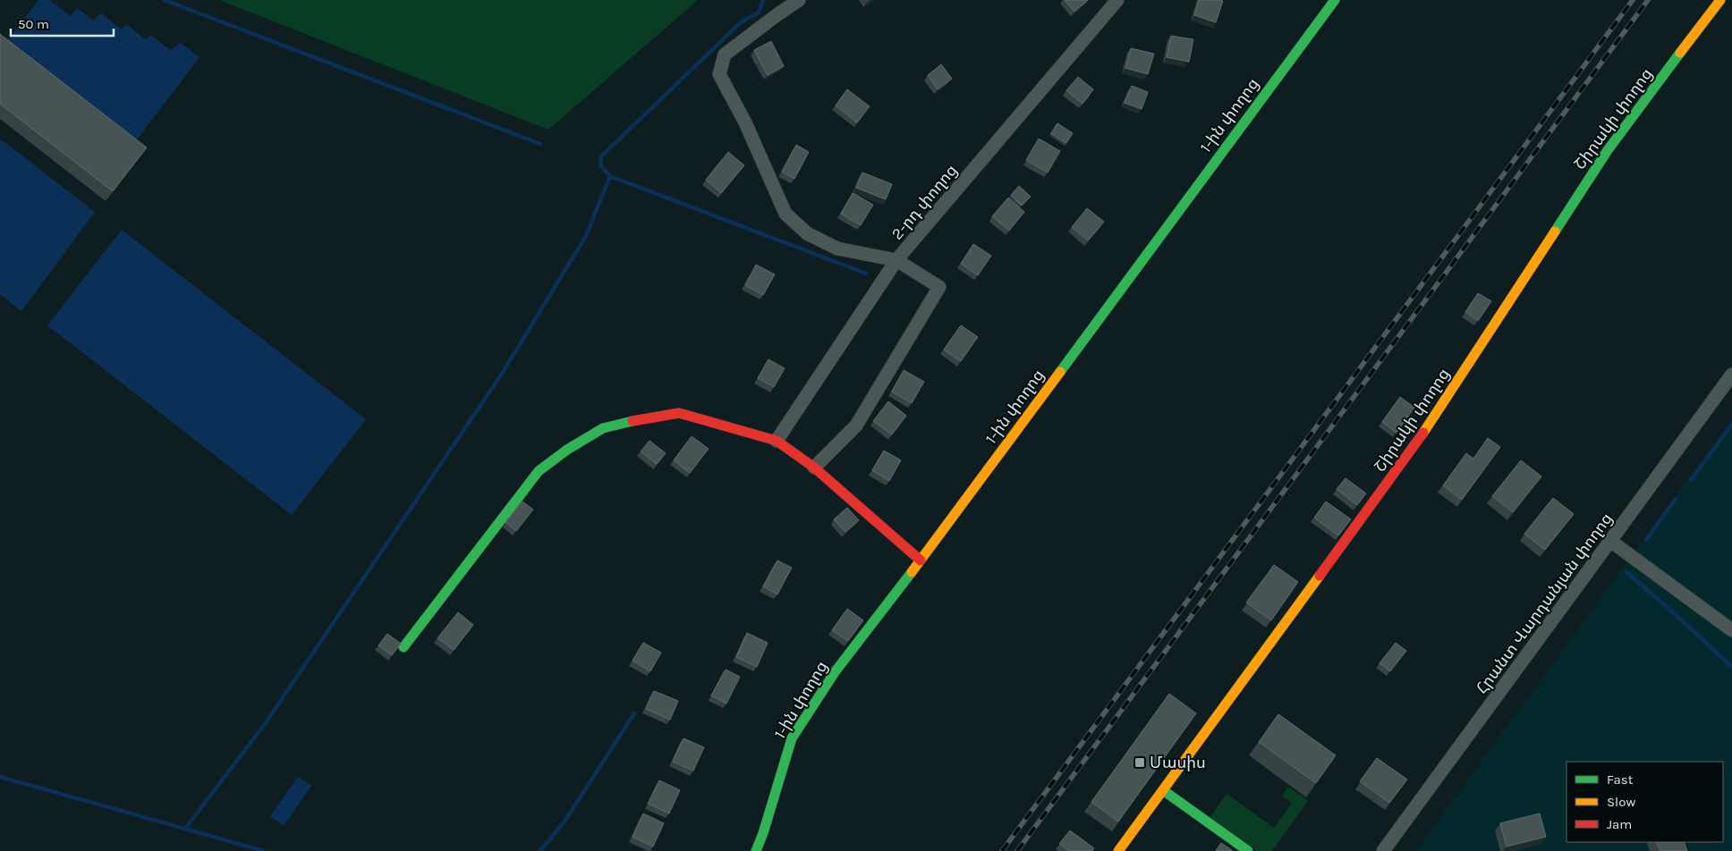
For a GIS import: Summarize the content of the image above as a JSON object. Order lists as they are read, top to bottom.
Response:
{
  "streets": {
    "street": [
      "1-ին փողոց",
      "Շիրակի փողոց",
      "2-րդ փողոց",
      "Հրանտ Վարդանյան փողոց"
    ]
  },
  "places": {
    "transit": ["Մասիս"]
  },
  "legend": ["Fast", "Slow", "Jam"],
  "scale_bar": "50 m"
}
